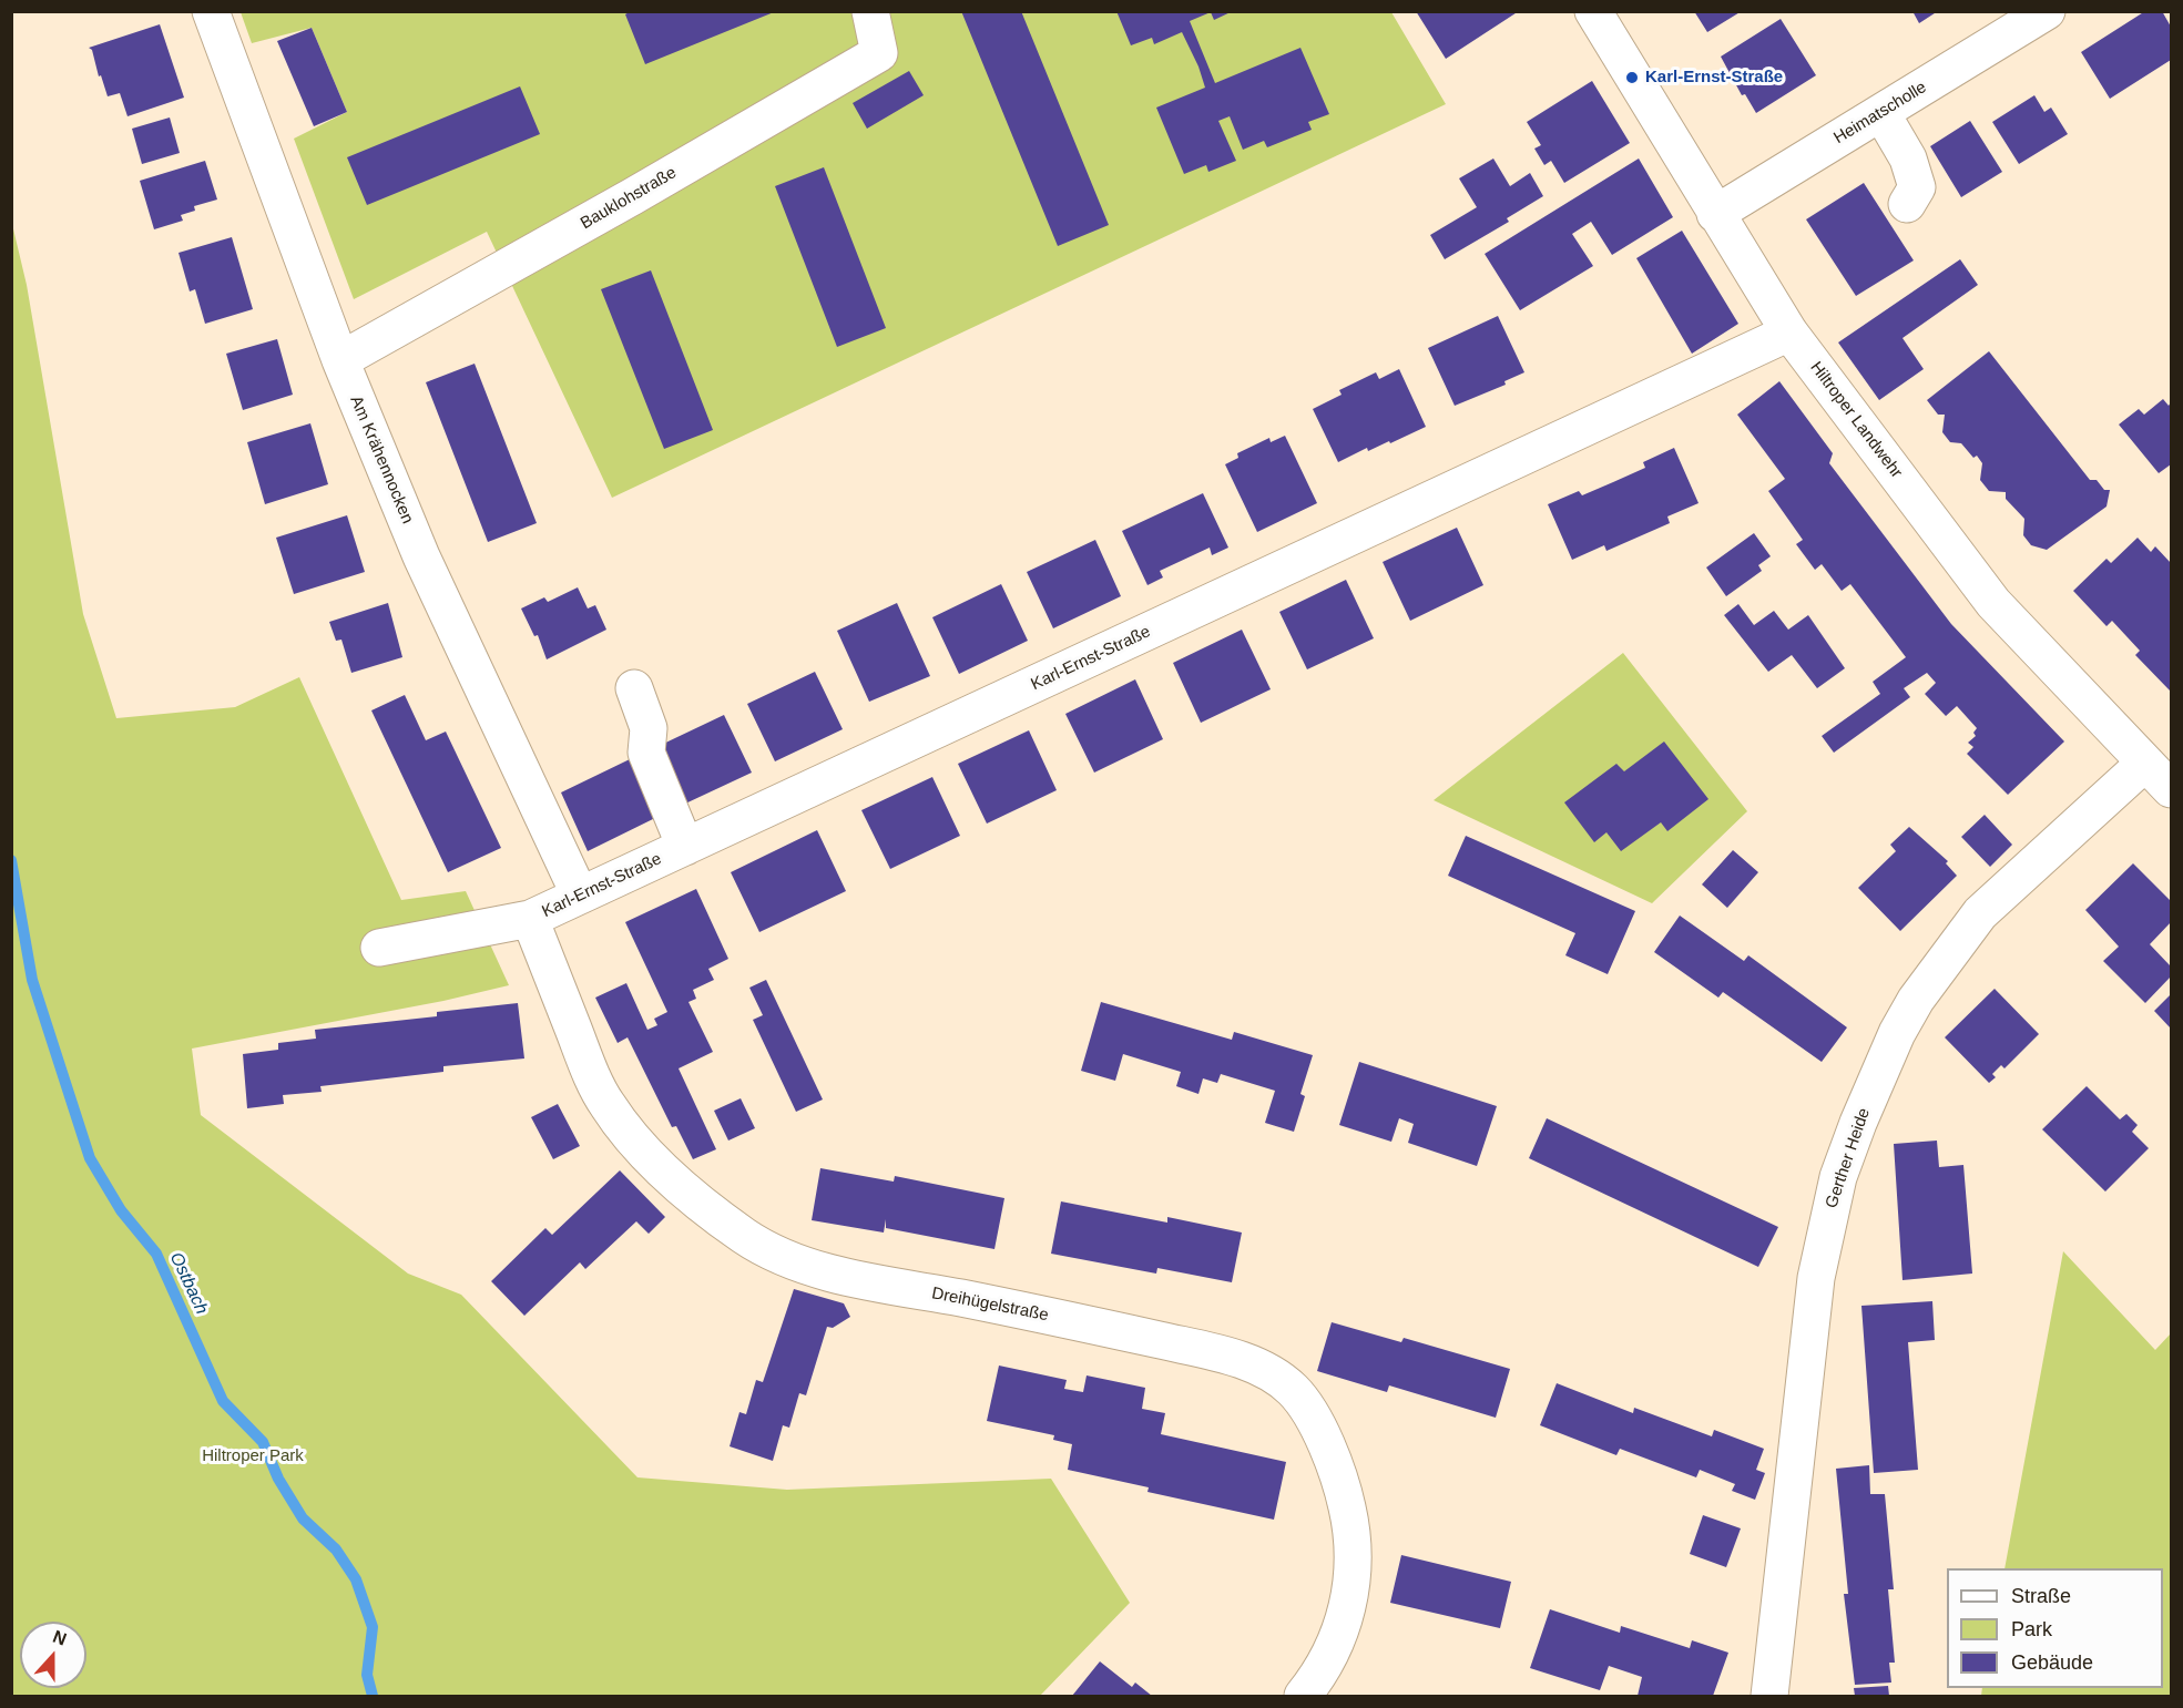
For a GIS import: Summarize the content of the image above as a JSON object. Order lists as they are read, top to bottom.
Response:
{
  "streets": {
    "street": [
      "Heimatscholle",
      "Bauklohstraße",
      "Hiltroper Landwehr",
      "Am Krähennocken",
      "Karl-Ernst-Straße",
      "Gerther Heide",
      "Dreihügelstraße"
    ]
  },
  "crossings": [
    ["Heimatscholle", "Hiltroper Landwehr"],
    ["Bauklohstraße", "Am Krähennocken"],
    ["Hiltroper Landwehr", "Karl-Ernst-Straße"],
    ["Hiltroper Landwehr", "Gerther Heide"],
    ["Am Krähennocken", "Karl-Ernst-Straße"],
    ["Karl-Ernst-Straße", "Dreihügelstraße"]
  ],
  "water": ["Ostbach"],
  "parks": ["Hiltroper Park"],
  "places": ["Karl-Ernst-Straße"],
  "legend": ["Straße", "Park", "Gebäude"],
  "north": "top"
}
